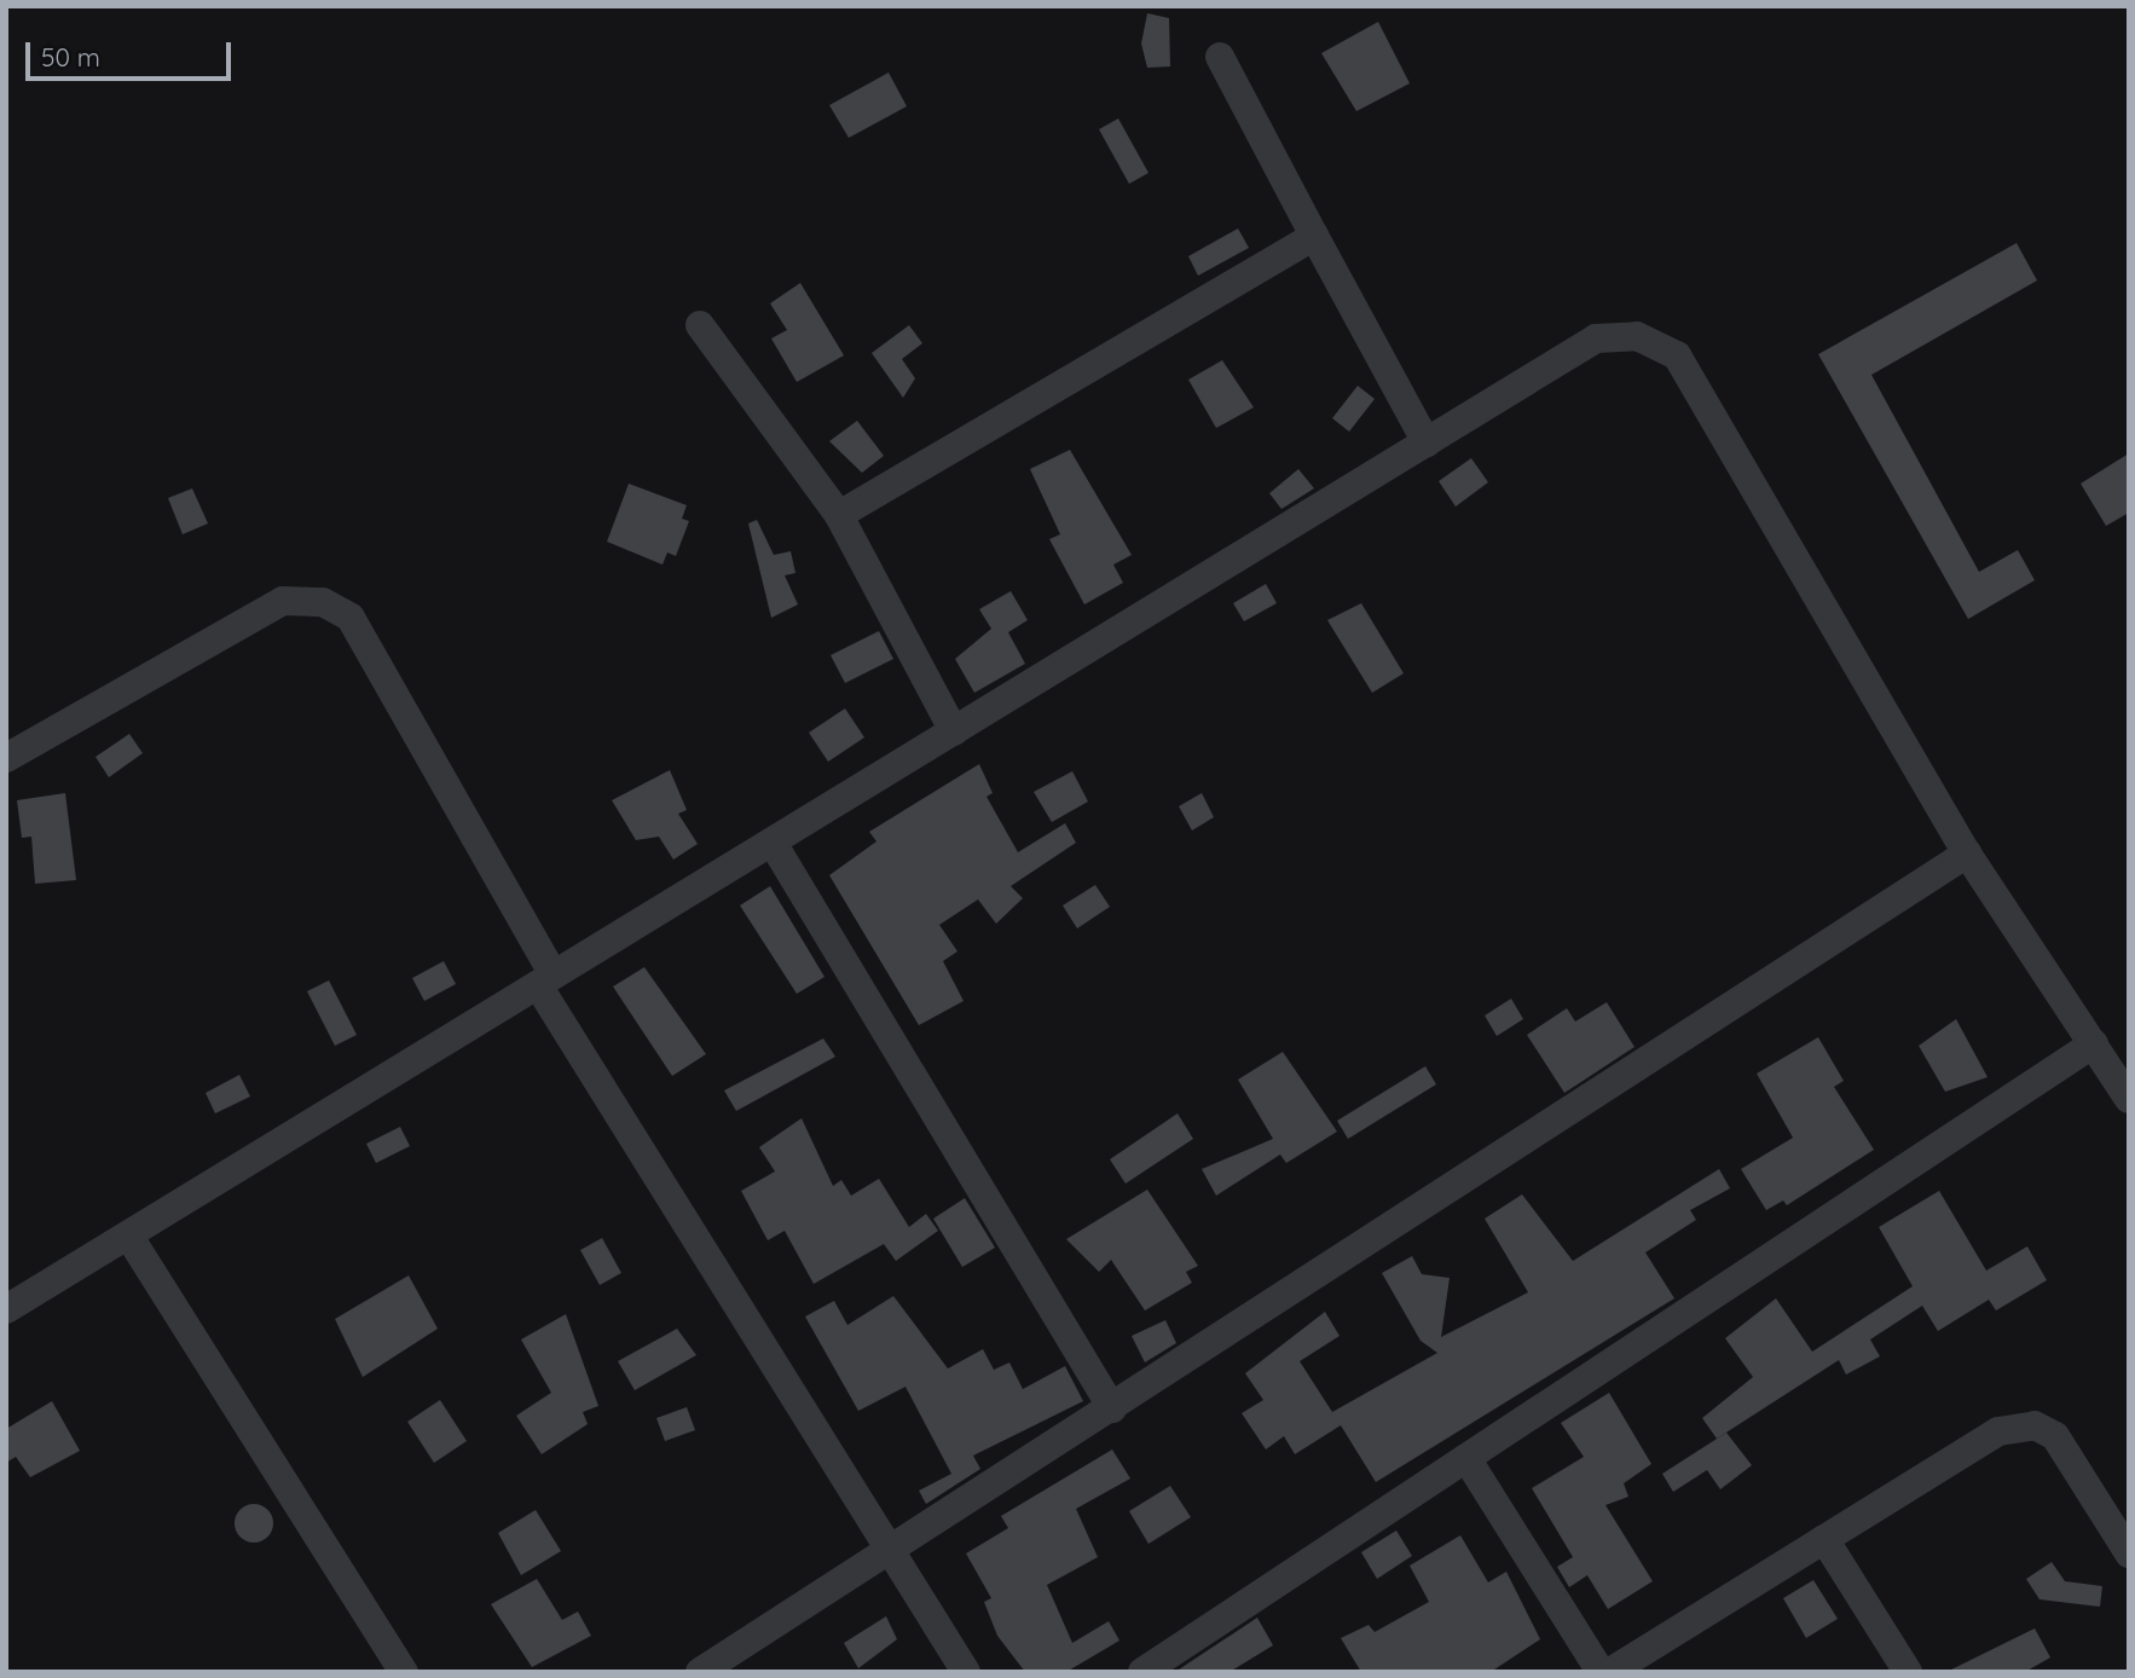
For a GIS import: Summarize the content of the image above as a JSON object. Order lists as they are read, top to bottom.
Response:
{
  "scale_bar": "50 m"
}
